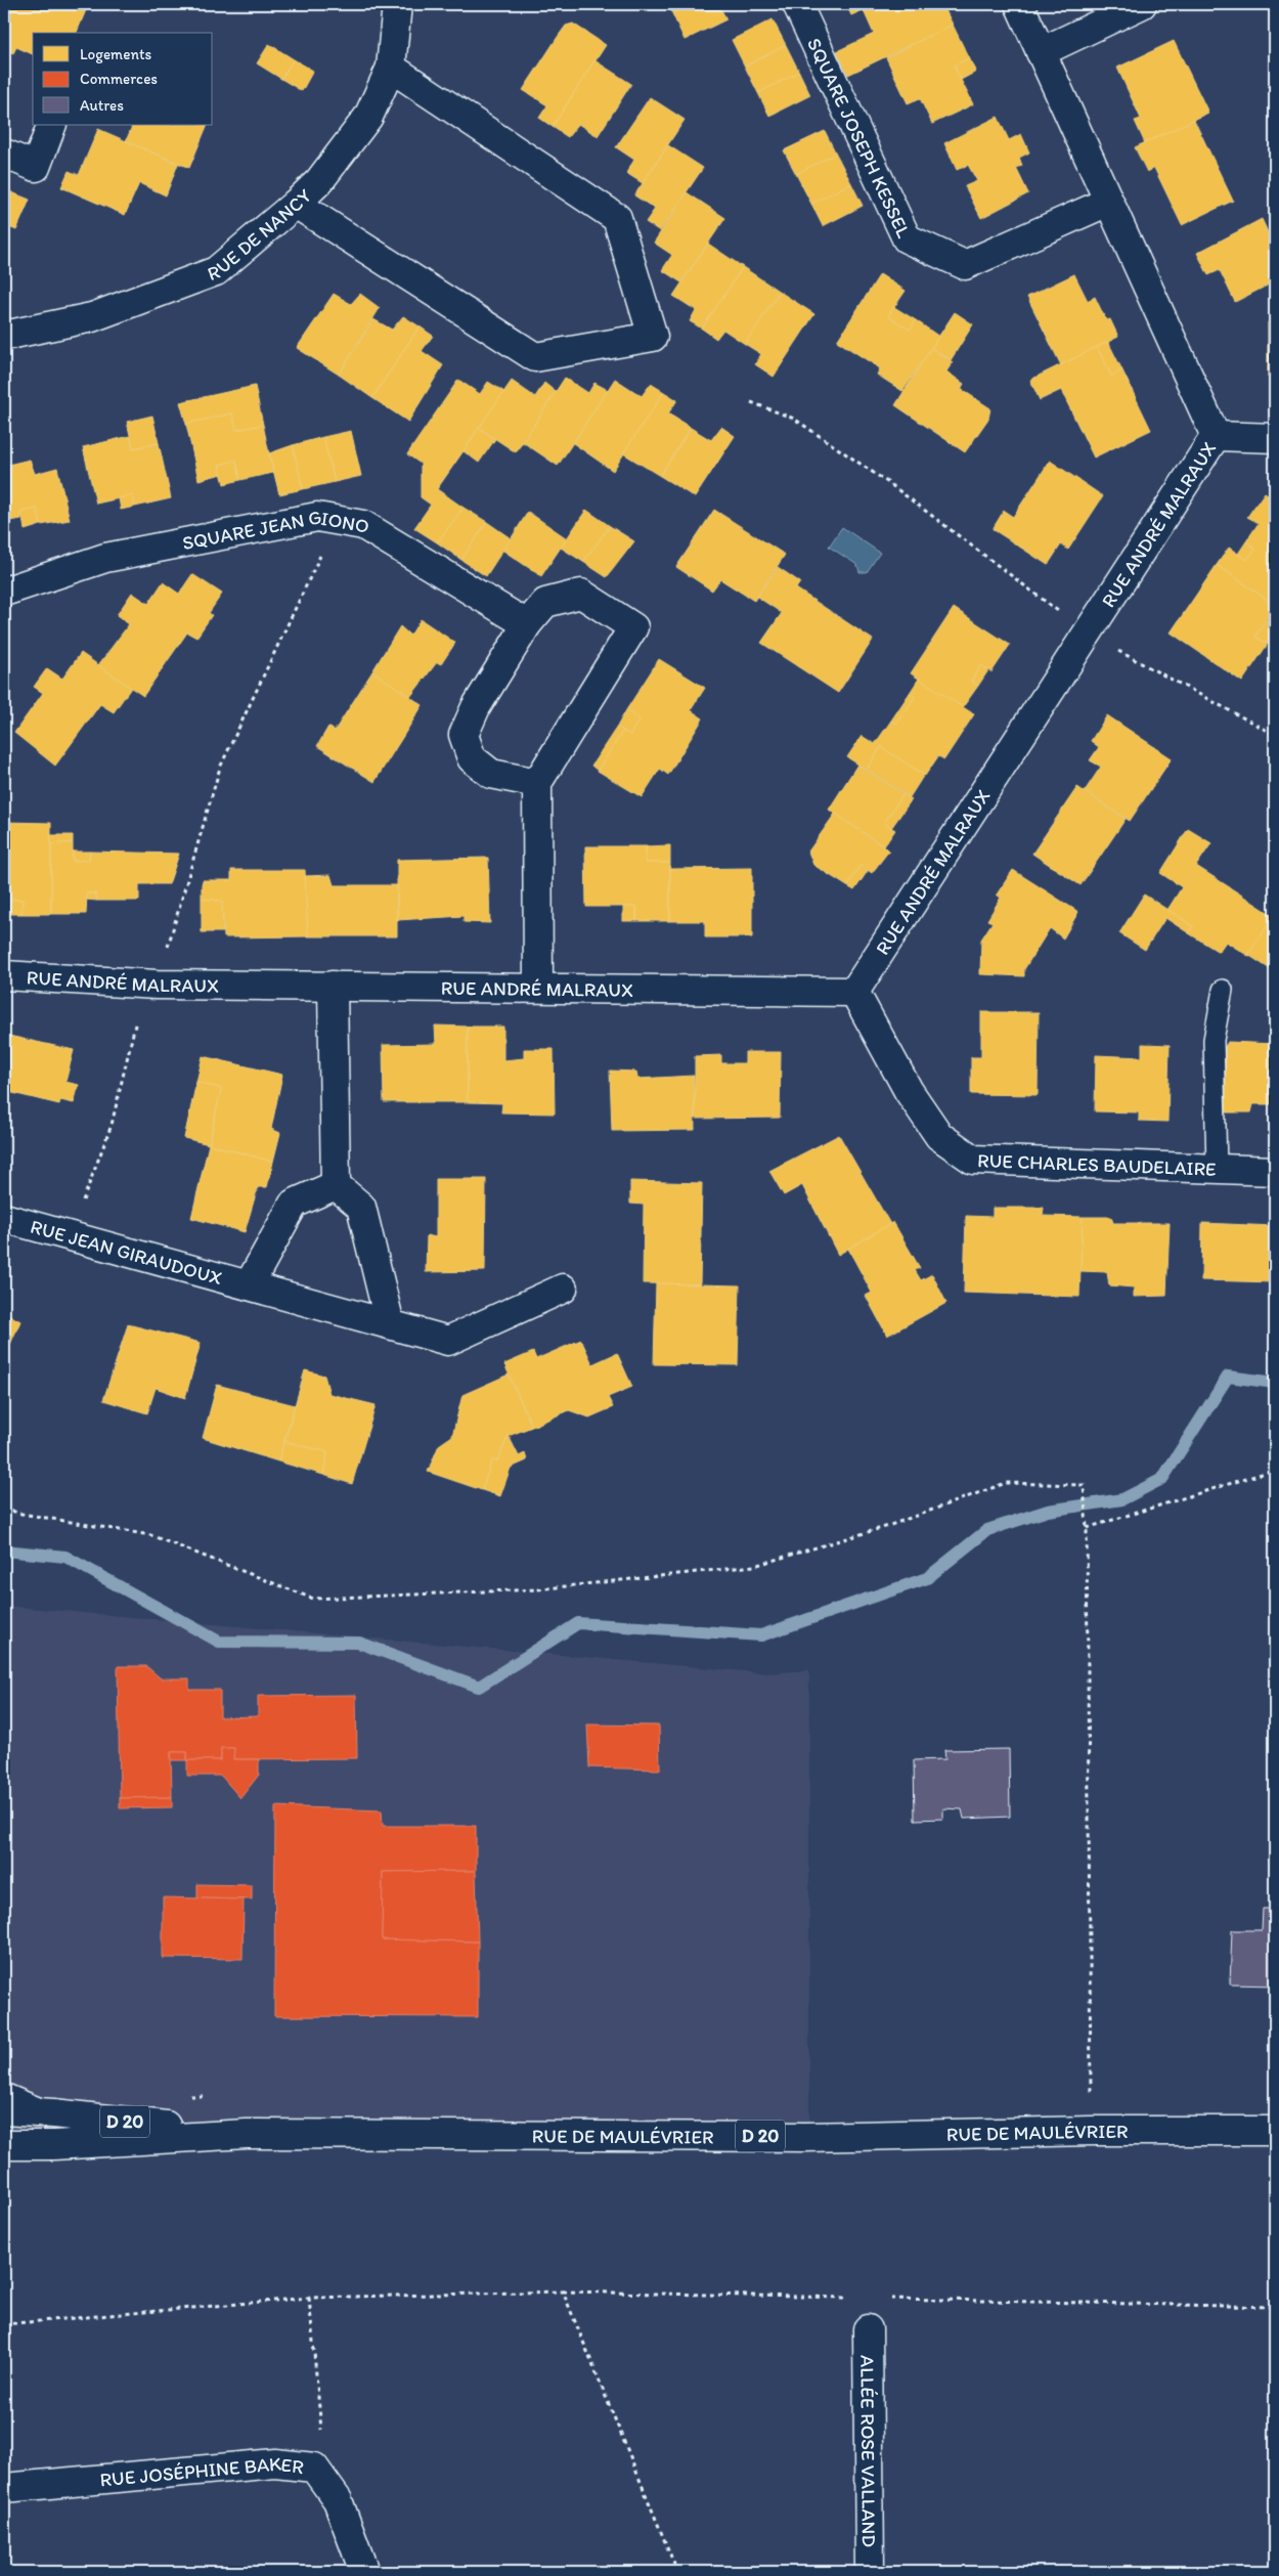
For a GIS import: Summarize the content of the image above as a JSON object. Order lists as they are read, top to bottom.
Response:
{
  "streets": {
    "street": [
      "SQUARE JOSEPH KESSEL",
      "RUE DE NANCY",
      "RUE ANDRÉ MALRAUX",
      "SQUARE JEAN GIONO",
      "RUE CHARLES BAUDELAIRE",
      "RUE JEAN GIRAUDOUX",
      "D 20",
      "RUE DE MAULÉVRIER",
      "ALLÉE ROSE VALLAND",
      "RUE JOSÉPHINE BAKER"
    ]
  },
  "crossings": [
    ["SQUARE JOSEPH KESSEL", "RUE ANDRÉ MALRAUX"],
    ["RUE ANDRÉ MALRAUX", "RUE CHARLES BAUDELAIRE"]
  ],
  "legend": ["Logements", "Commerces", "Autres"]
}
